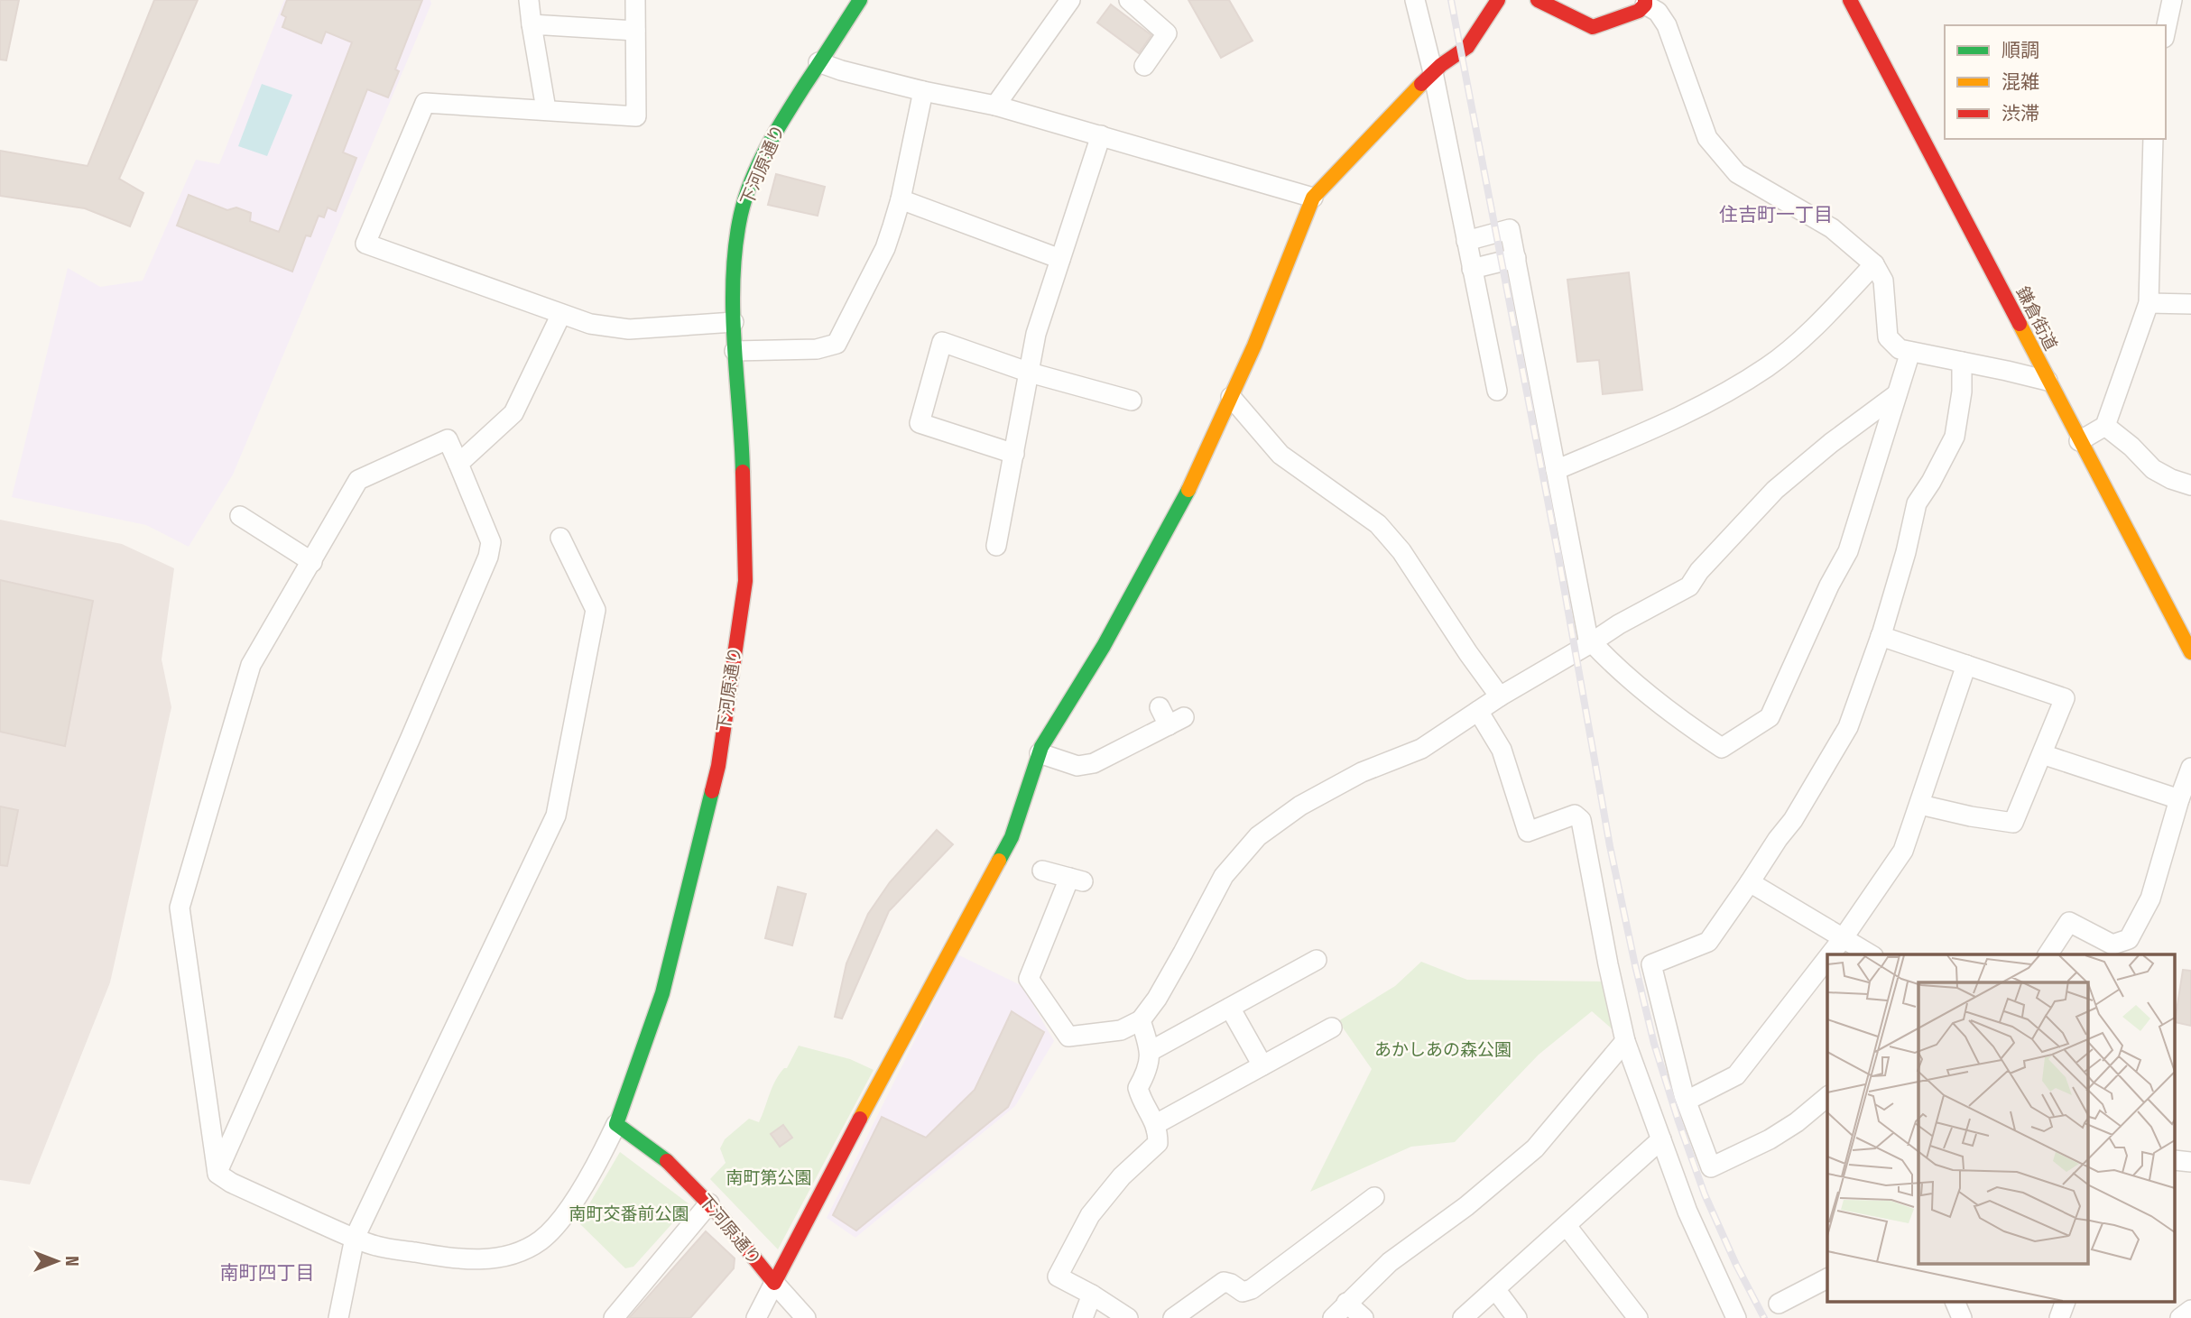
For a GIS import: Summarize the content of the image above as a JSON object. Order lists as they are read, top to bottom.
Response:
{
  "streets": {
    "street": ["下河原通り", "鎌倉街道"]
  },
  "districts": ["住吉町一丁目", "南町四丁目"],
  "parks": ["あかしあの森公園", "南町第公園", "南町交番前公園"],
  "legend": ["順調", "混雑", "渋滞"],
  "north": "right"
}
